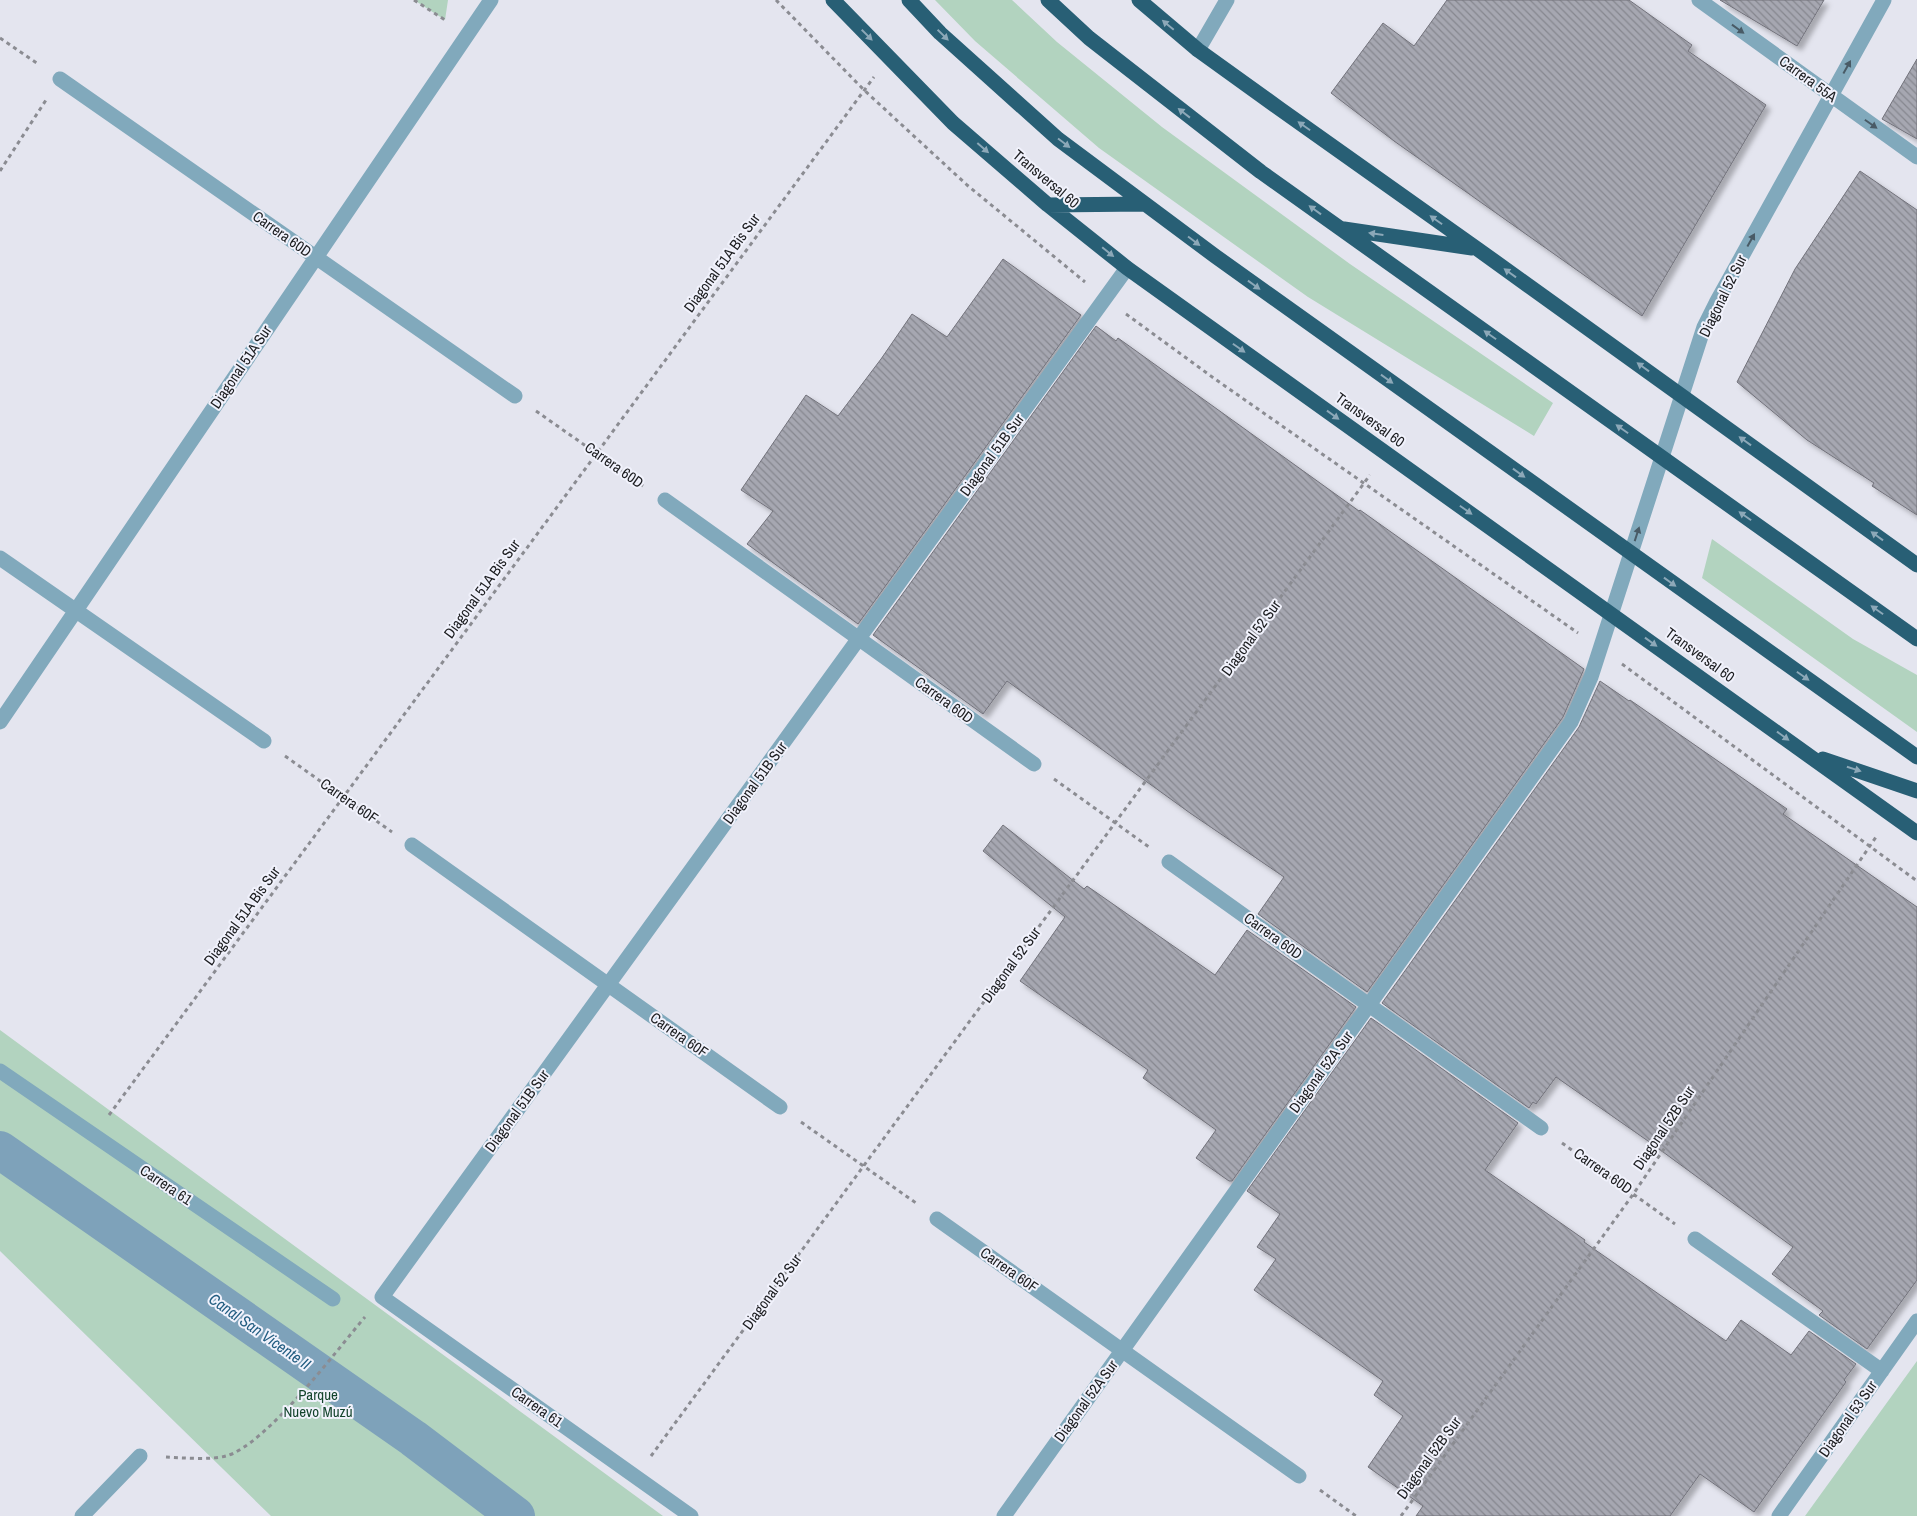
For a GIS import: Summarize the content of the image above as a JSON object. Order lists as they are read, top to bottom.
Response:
{
  "streets": {
    "highway": ["Transversal 60"],
    "street": [
      "Carrera 55A",
      "Carrera 60D",
      "Diagonal 52 Sur",
      "Diagonal 51A Sur",
      "Diagonal 51B Sur",
      "Carrera 60F",
      "Diagonal 52A Sur",
      "Carrera 61",
      "Diagonal 53 Sur"
    ],
    "path": ["Diagonal 51A Bis Sur", "Diagonal 52B Sur"]
  },
  "crossings": [
    ["Carrera 55A", "Diagonal 52 Sur"],
    ["Transversal 60", "Diagonal 51A Bis Sur"],
    ["Transversal 60", "Diagonal 52 Sur"],
    ["Transversal 60", "Diagonal 51B Sur"],
    ["Transversal 60", "Diagonal 52A Sur"],
    ["Carrera 60D", "Diagonal 51A Bis Sur"],
    ["Carrera 60D", "Diagonal 51A Sur"],
    ["Carrera 60D", "Diagonal 51B Sur"],
    ["Carrera 60D", "Diagonal 52A Sur"],
    ["Carrera 60D", "Diagonal 52B Sur"],
    ["Diagonal 51A Bis Sur", "Carrera 60F"],
    ["Diagonal 51A Bis Sur", "Carrera 61"],
    ["Diagonal 52 Sur", "Diagonal 52A Sur"],
    ["Diagonal 52 Sur", "Carrera 61"],
    ["Diagonal 51B Sur", "Carrera 60F"],
    ["Diagonal 51B Sur", "Carrera 61"],
    ["Carrera 60F", "Diagonal 52A Sur"]
  ],
  "one_way": ["Carrera 55A"],
  "water": ["Canal San Vicente II"],
  "parks": ["Parque Nuevo Muzú"]
}
